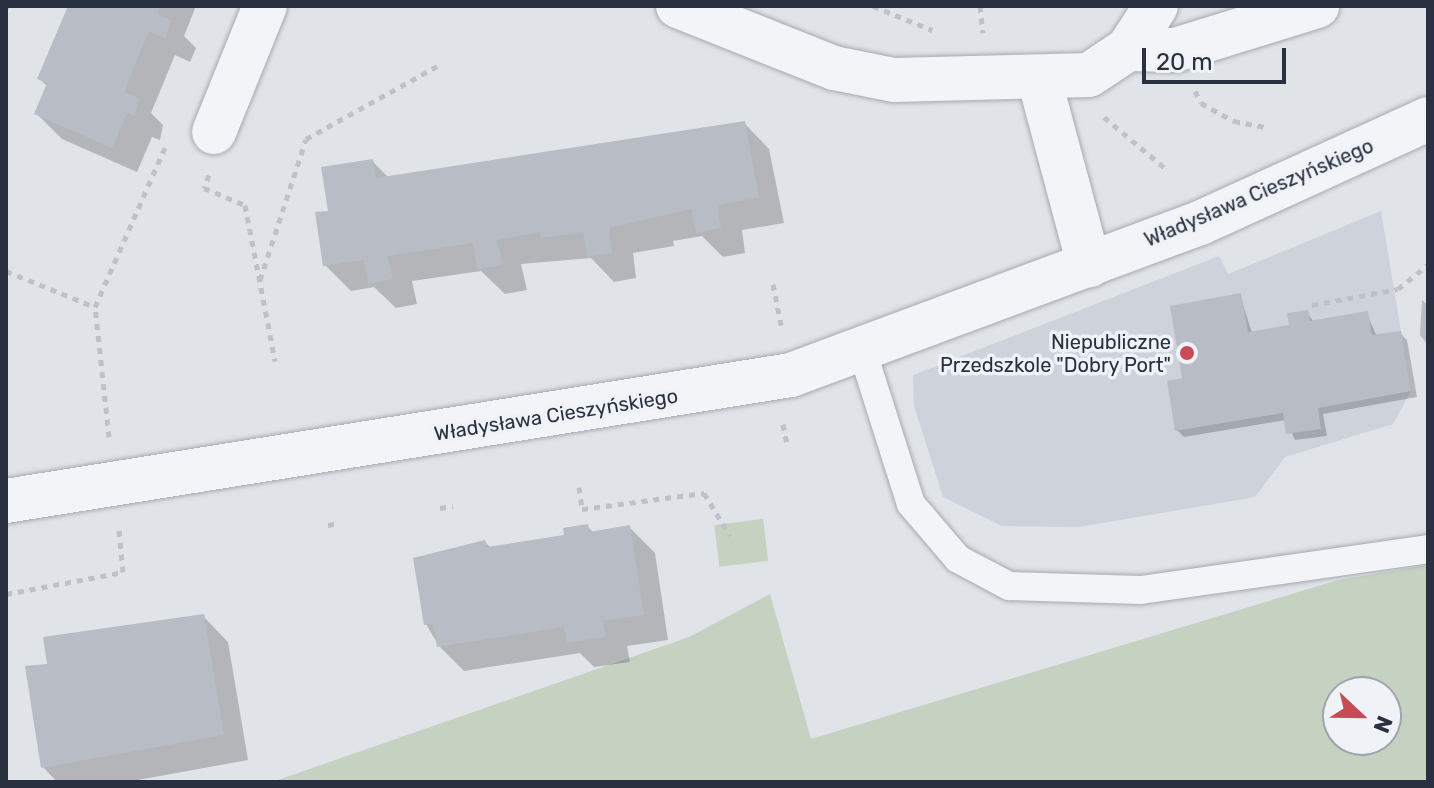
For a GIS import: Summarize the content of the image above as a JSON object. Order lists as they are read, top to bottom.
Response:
{
  "streets": {
    "street": ["Władysława Cieszyńskiego"]
  },
  "places": ["Niepubliczne Przedszkole \"Dobry Port\""],
  "scale_bar": "20 m",
  "north": "right"
}
